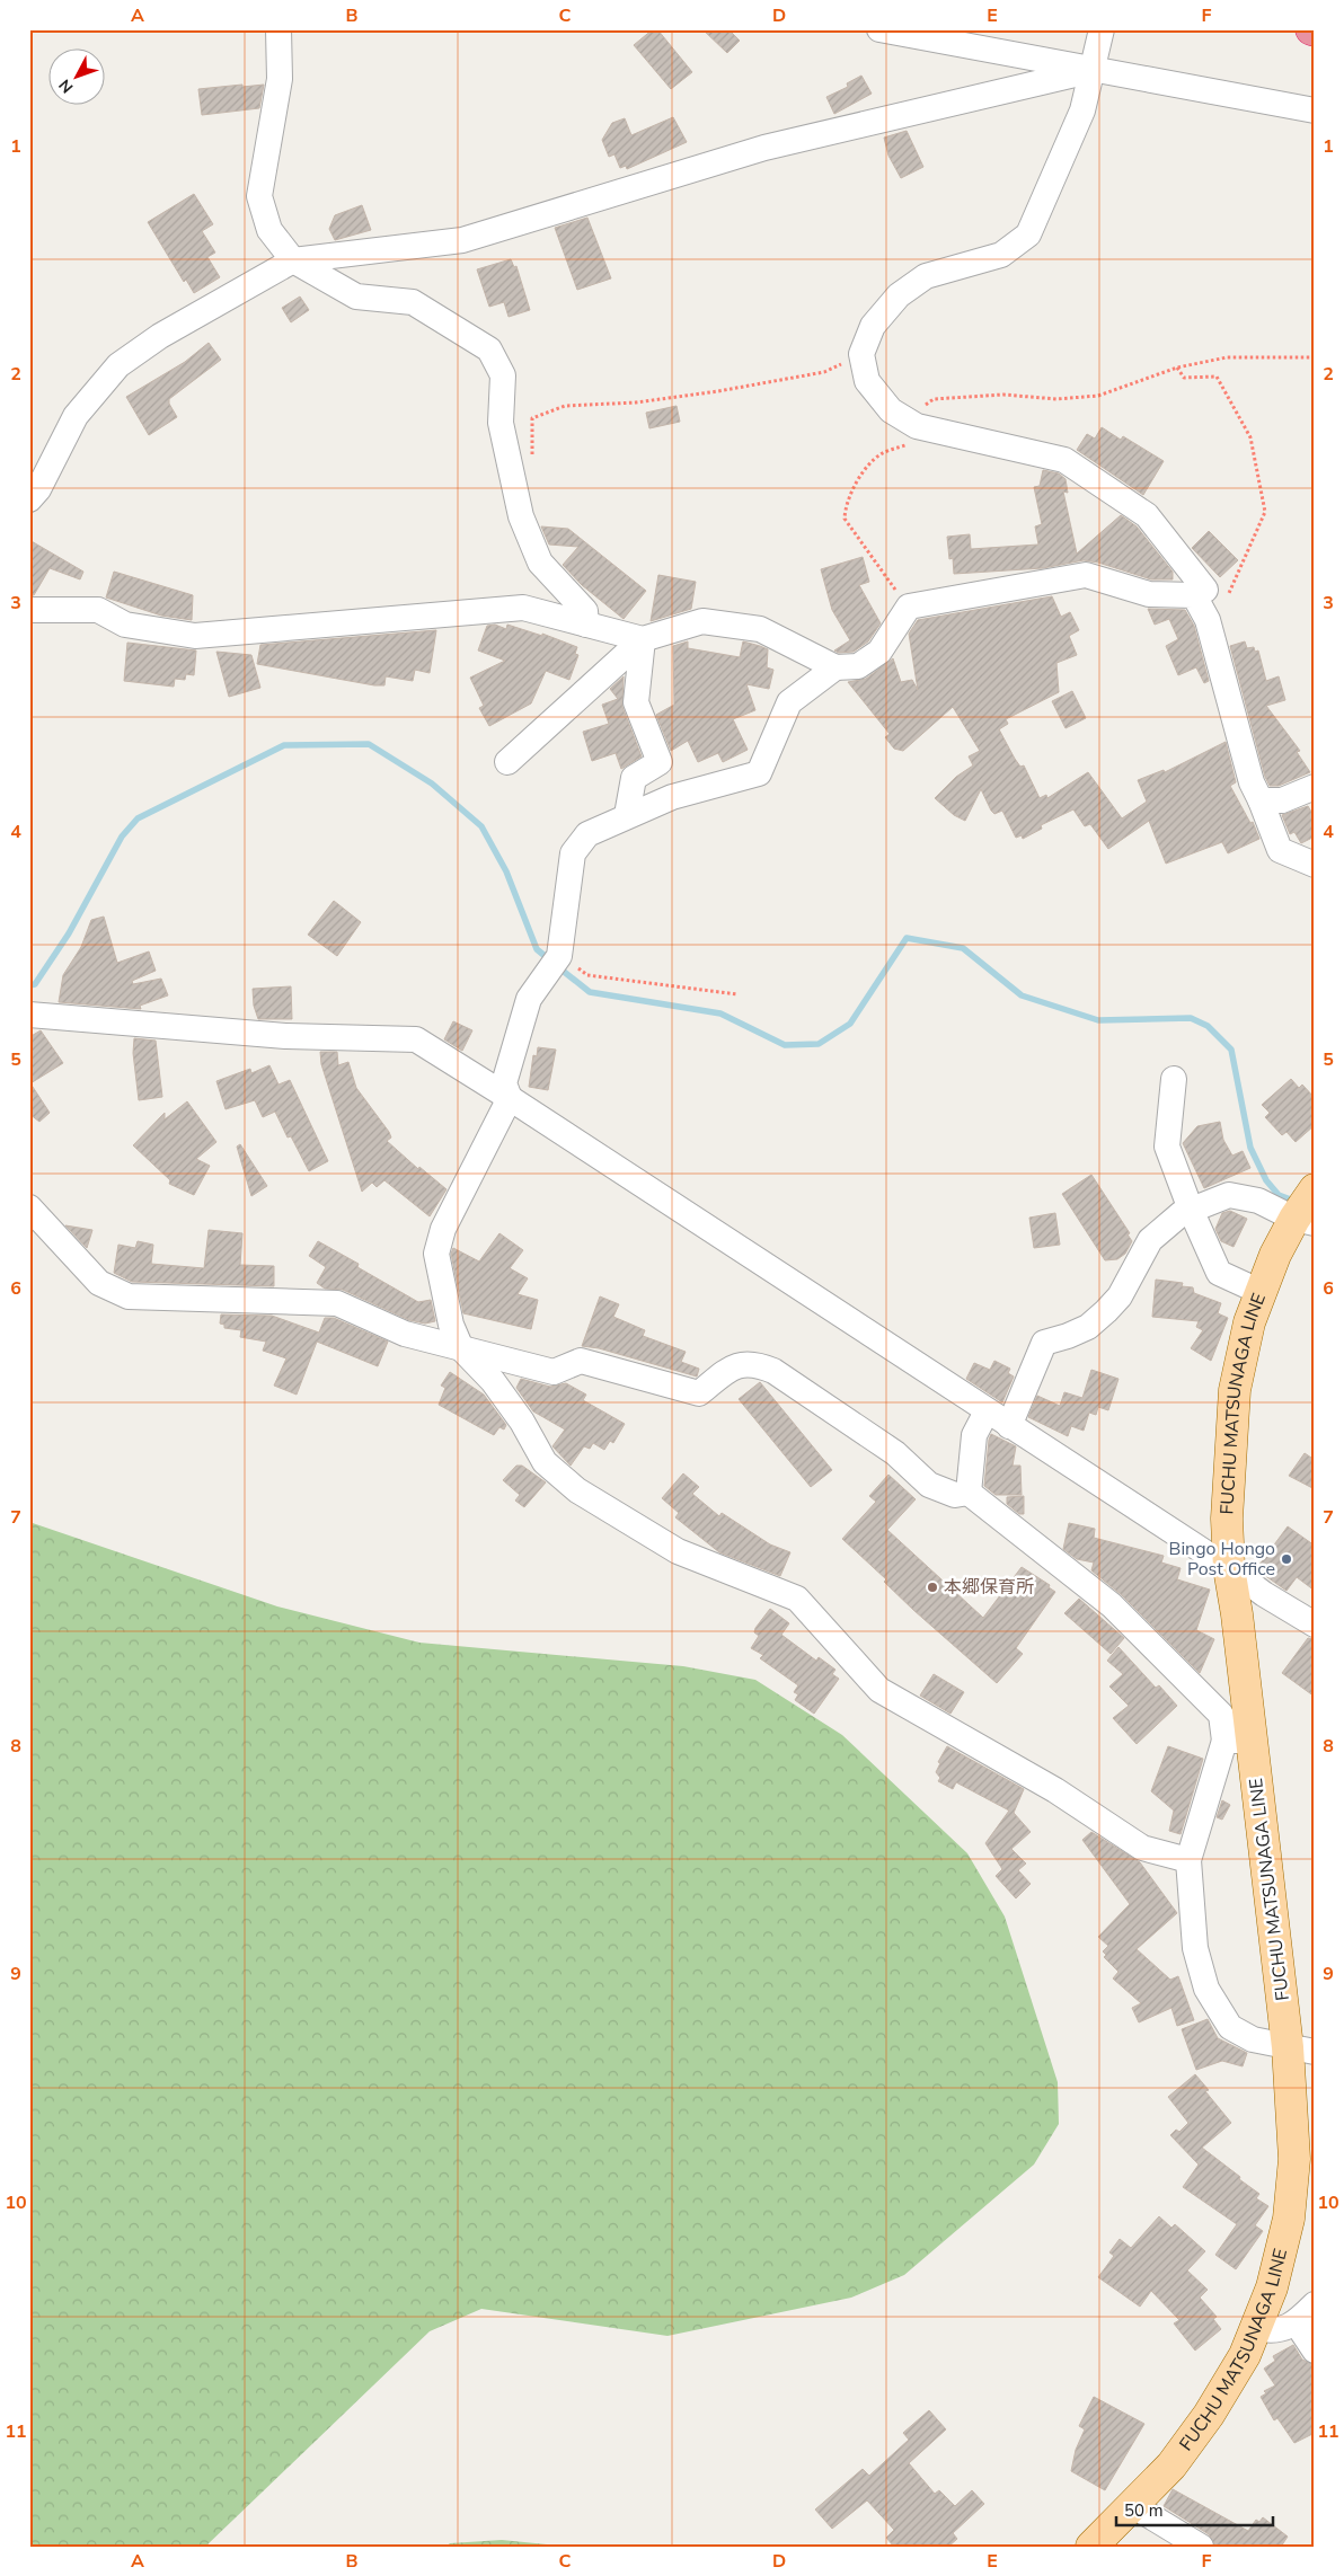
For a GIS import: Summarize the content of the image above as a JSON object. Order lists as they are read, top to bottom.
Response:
{
  "streets": {
    "main road": ["FUCHU MATSUNAGA LINE"]
  },
  "places": ["Bingo Hongo Post Office", "本郷保育所"],
  "scale_bar": "50 m",
  "north": "bottom left",
  "grid": {
    "columns": [
      "A",
      "B",
      "C",
      "D",
      "E",
      "F"
    ],
    "rows": [
      "1",
      "2",
      "3",
      "4",
      "5",
      "6",
      "7",
      "8",
      "9",
      "10",
      "11"
    ]
  }
}
